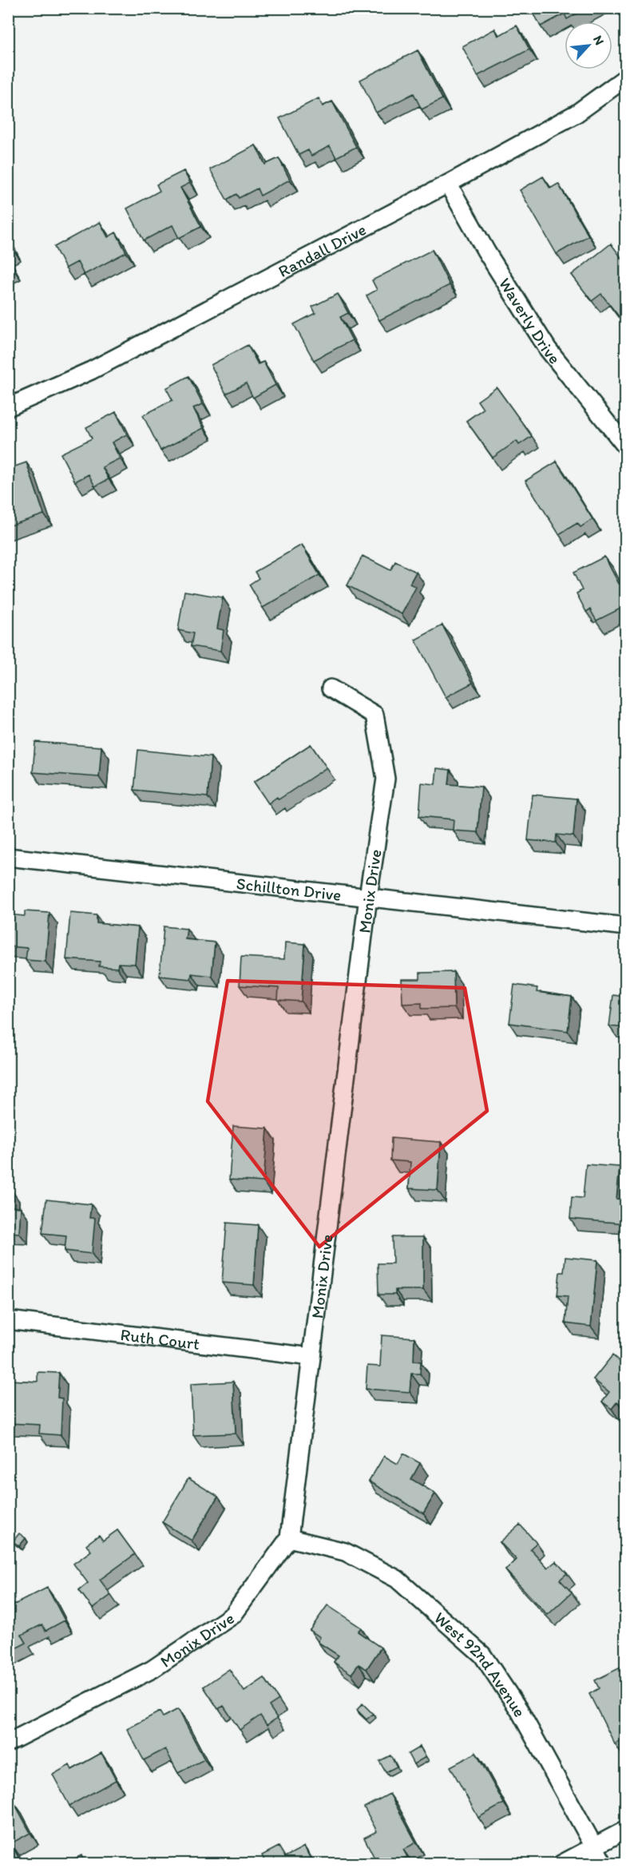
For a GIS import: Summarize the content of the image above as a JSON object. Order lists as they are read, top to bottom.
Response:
{
  "streets": {
    "street": [
      "Randall Drive",
      "Waverly Drive",
      "Schillton Drive",
      "Monix Drive",
      "Ruth Court",
      "West 92nd Avenue"
    ]
  },
  "crossings": [
    ["Randall Drive", "Waverly Drive"],
    ["Schillton Drive", "Monix Drive"],
    ["Monix Drive", "Ruth Court"],
    ["Monix Drive", "West 92nd Avenue"]
  ],
  "north": "top right"
}
